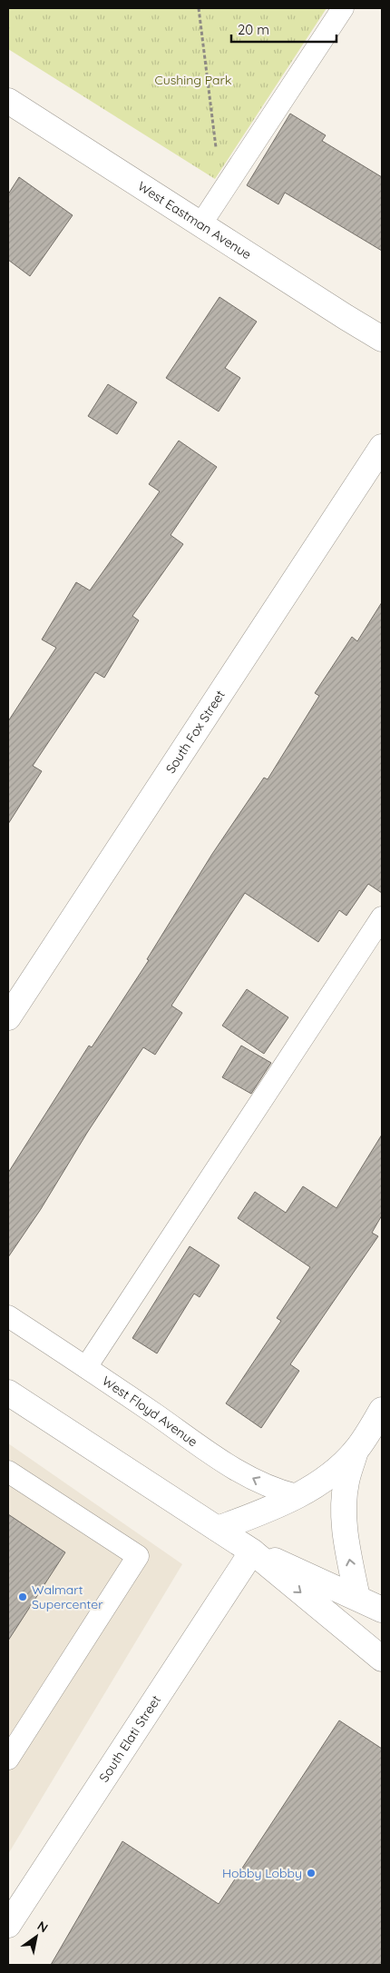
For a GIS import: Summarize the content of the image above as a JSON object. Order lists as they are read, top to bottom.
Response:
{
  "streets": {
    "street": ["West Eastman Avenue", "South Fox Street", "South Elati Street"],
    "lane": ["West Floyd Avenue"]
  },
  "one_way": ["West Floyd Avenue"],
  "parks": ["Cushing Park"],
  "places": ["Walmart Supercenter", "Hobby Lobby"],
  "scale_bar": "20 m",
  "north": "top right"
}
